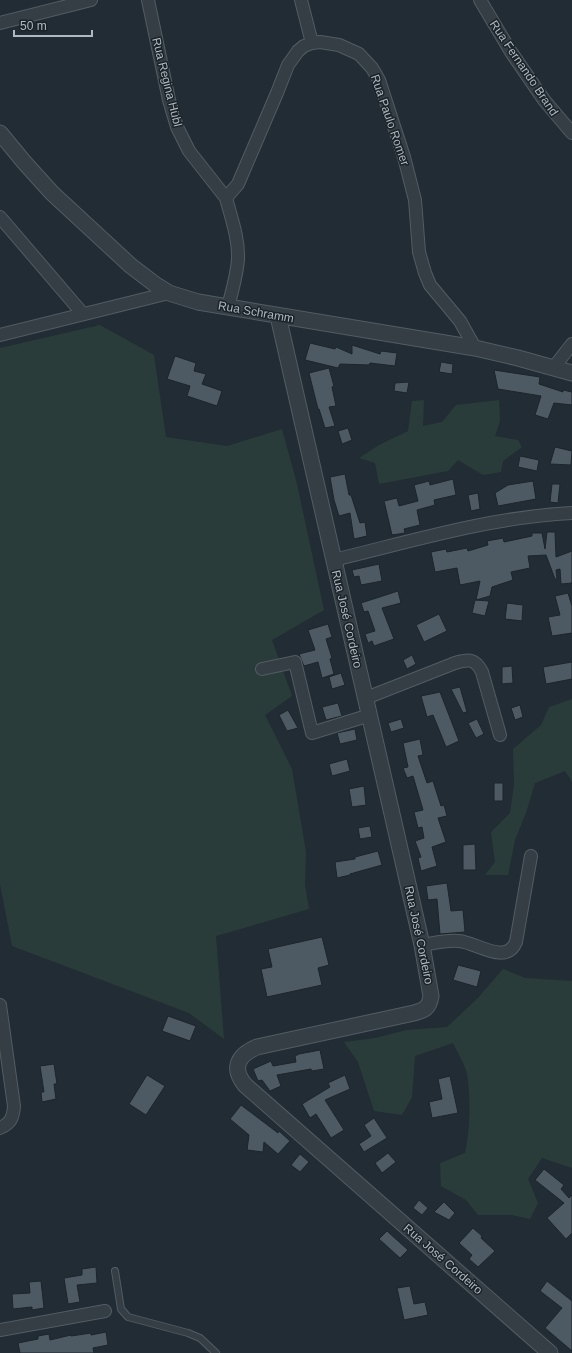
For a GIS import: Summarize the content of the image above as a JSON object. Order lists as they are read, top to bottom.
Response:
{
  "streets": {
    "street": [
      "Rua Fernando Brand",
      "Rua Regina Hübl",
      "Rua Paulo Romer",
      "Rua Schramm",
      "Rua José Cordeiro"
    ]
  },
  "crossings": [
    ["Rua Paulo Romer", "Rua Schramm"],
    ["Rua Schramm", "Rua José Cordeiro"]
  ],
  "scale_bar": "50 m"
}
